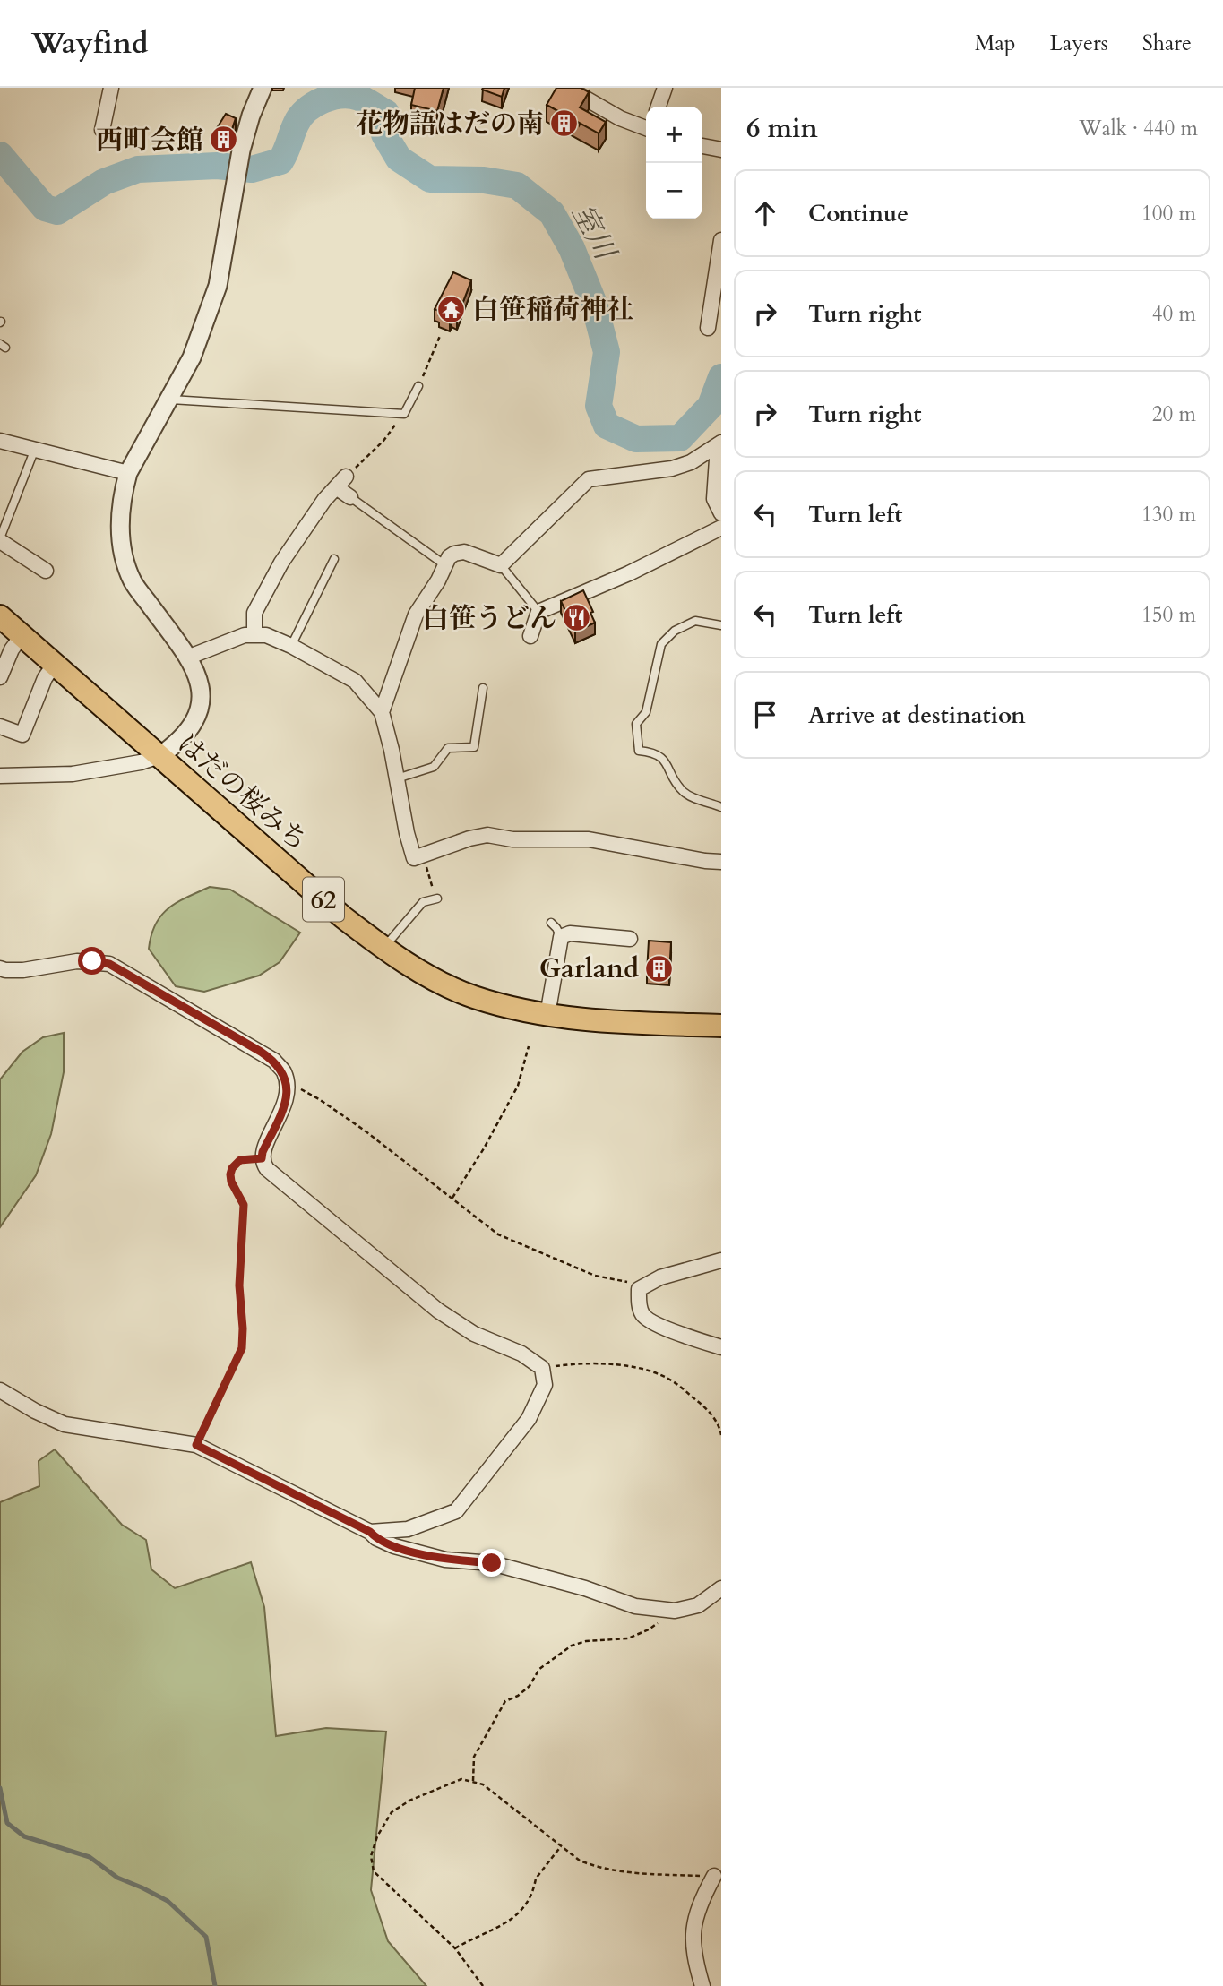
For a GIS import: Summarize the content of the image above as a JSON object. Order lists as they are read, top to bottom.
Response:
{
  "streets": {
    "main road": ["はだの桜みち", "62"]
  },
  "water": ["室川"],
  "places": {
    "building": ["花物語はだの南", "西町会館", "Garland"],
    "temple": ["白笹稲荷神社"],
    "restaurant": ["白笹うどん"]
  },
  "page": {
    "header": "Wayfind",
    "nav": ["Map", "Layers", "Share"],
    "heading": ["6 min", "Walk · 440 m"],
    "map_buttons": ["+", "−"],
    "list": [
      ["Continue", "100 m"],
      ["Turn right", "40 m"],
      ["Turn right", "20 m"],
      ["Turn left", "130 m"],
      ["Turn left", "150 m"],
      "Arrive at destination"
    ]
  }
}
